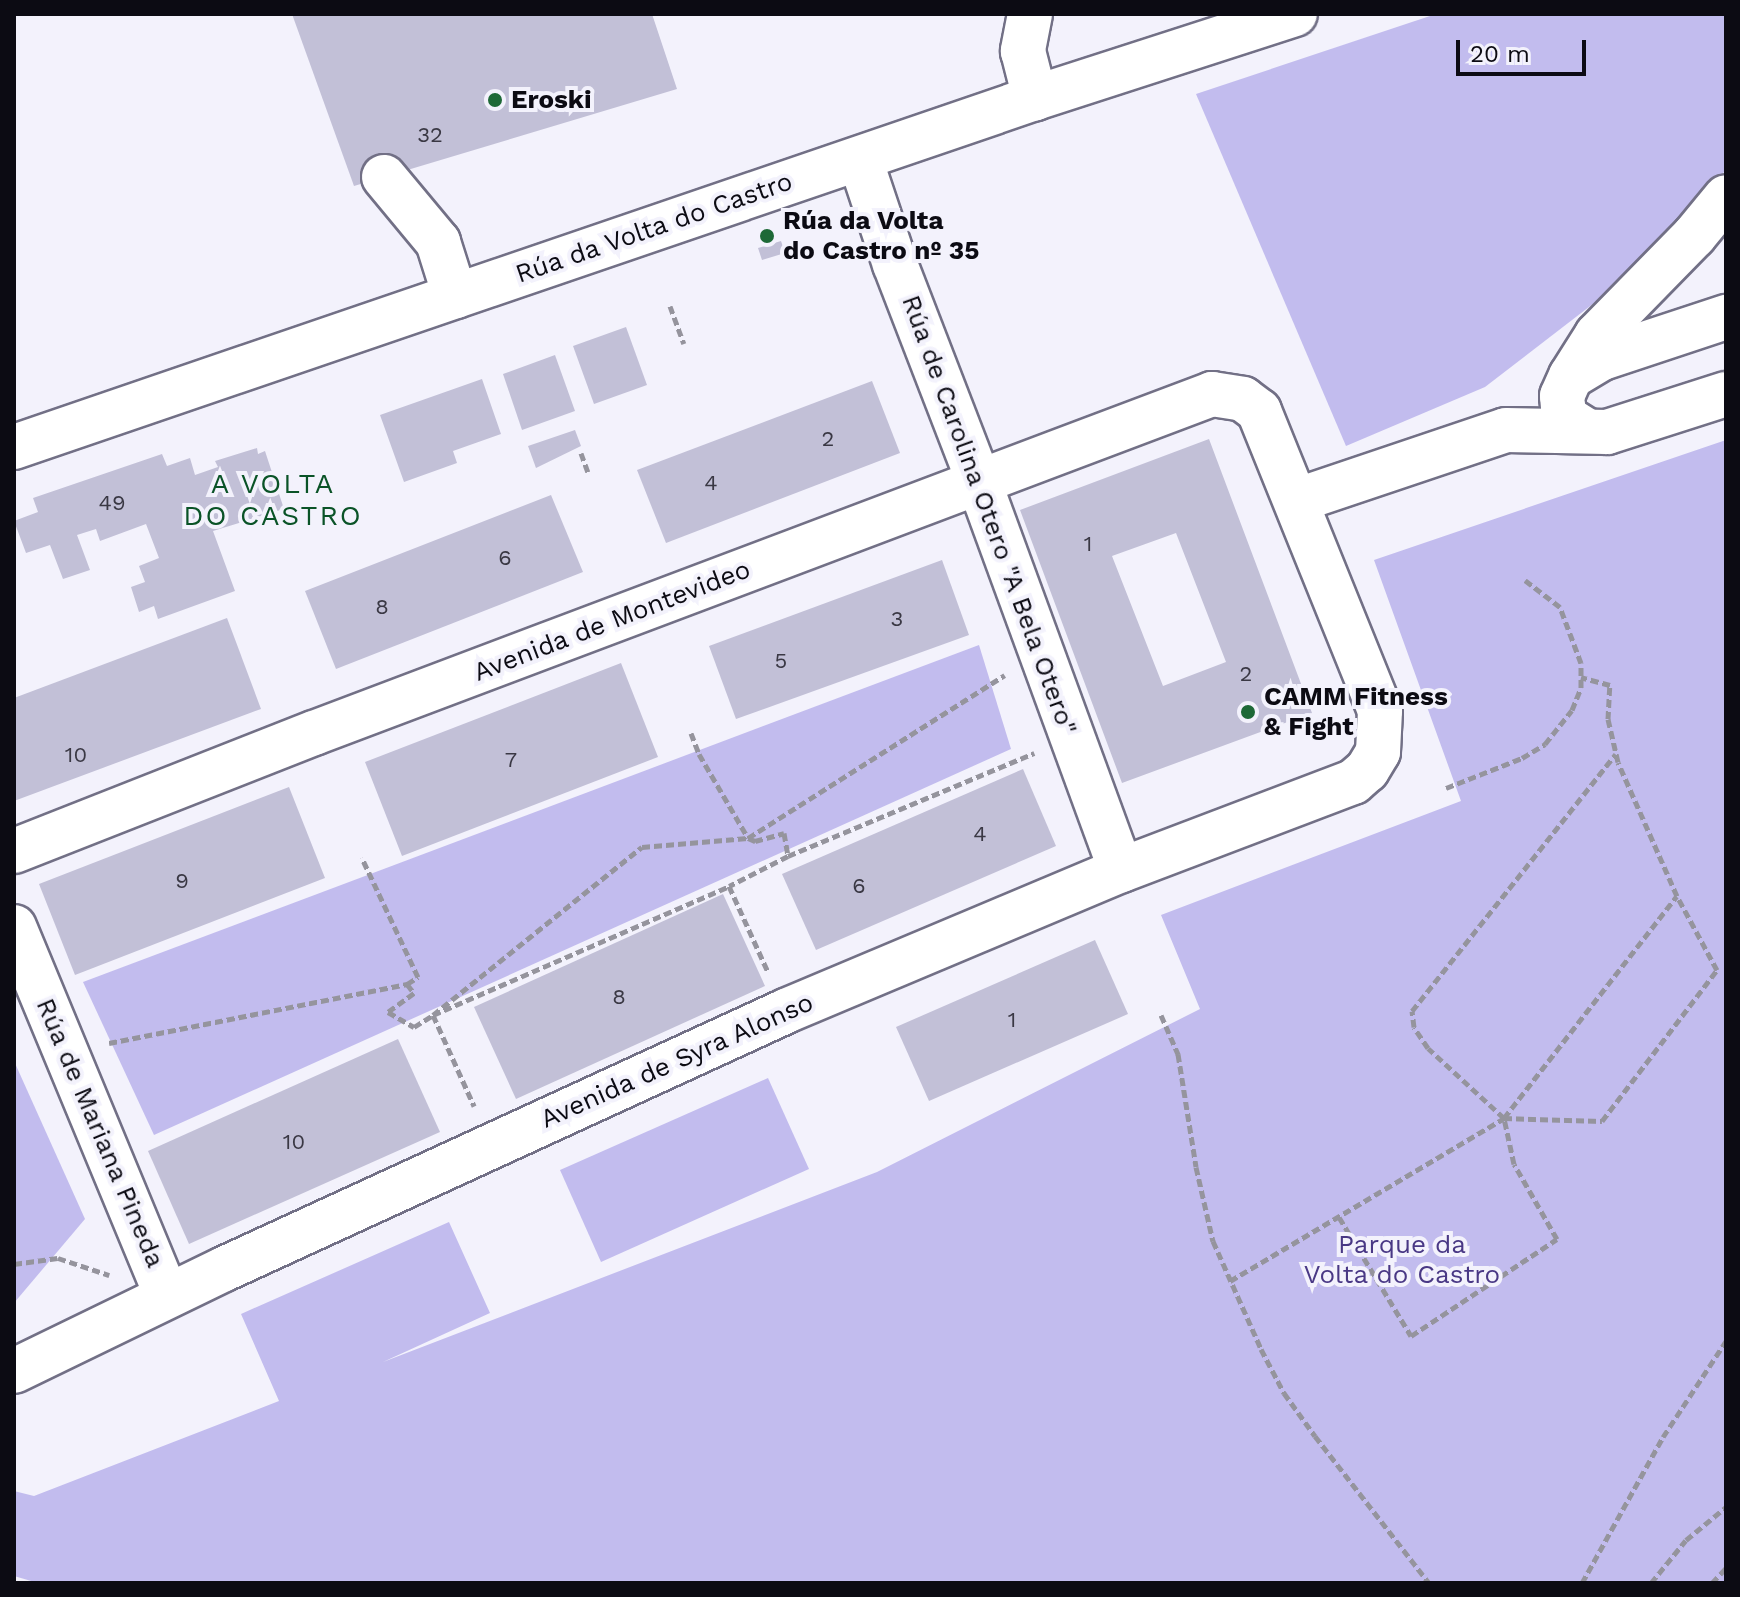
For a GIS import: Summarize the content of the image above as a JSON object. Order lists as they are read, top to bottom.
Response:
{
  "streets": {
    "street": [
      "Rúa da Volta do Castro",
      "Rúa de Carolina Otero \"A Bela Otero\"",
      "Avenida de Montevideo",
      "Avenida de Syra Alonso",
      "Rúa de Mariana Pineda"
    ]
  },
  "crossings": [
    ["Rúa da Volta do Castro", "Rúa de Carolina Otero \"A Bela Otero\""],
    ["Rúa de Carolina Otero \"A Bela Otero\"", "Avenida de Montevideo"],
    ["Rúa de Carolina Otero \"A Bela Otero\"", "Avenida de Syra Alonso"],
    ["Avenida de Montevideo", "Avenida de Syra Alonso"],
    ["Avenida de Syra Alonso", "Rúa de Mariana Pineda"]
  ],
  "districts": ["A VOLTA DO CASTRO"],
  "parks": ["Parque da Volta do Castro"],
  "places": ["Eroski", "Rúa da Volta do Castro nº 35", "CAMM Fitness & Fight"],
  "house_numbers": [
    "32",
    "2",
    "4",
    "49",
    "1",
    "6",
    "8",
    "3",
    "5",
    "2",
    "10",
    "7",
    "4",
    "9",
    "6",
    "8",
    "1",
    "10"
  ],
  "scale_bar": "20 m"
}
